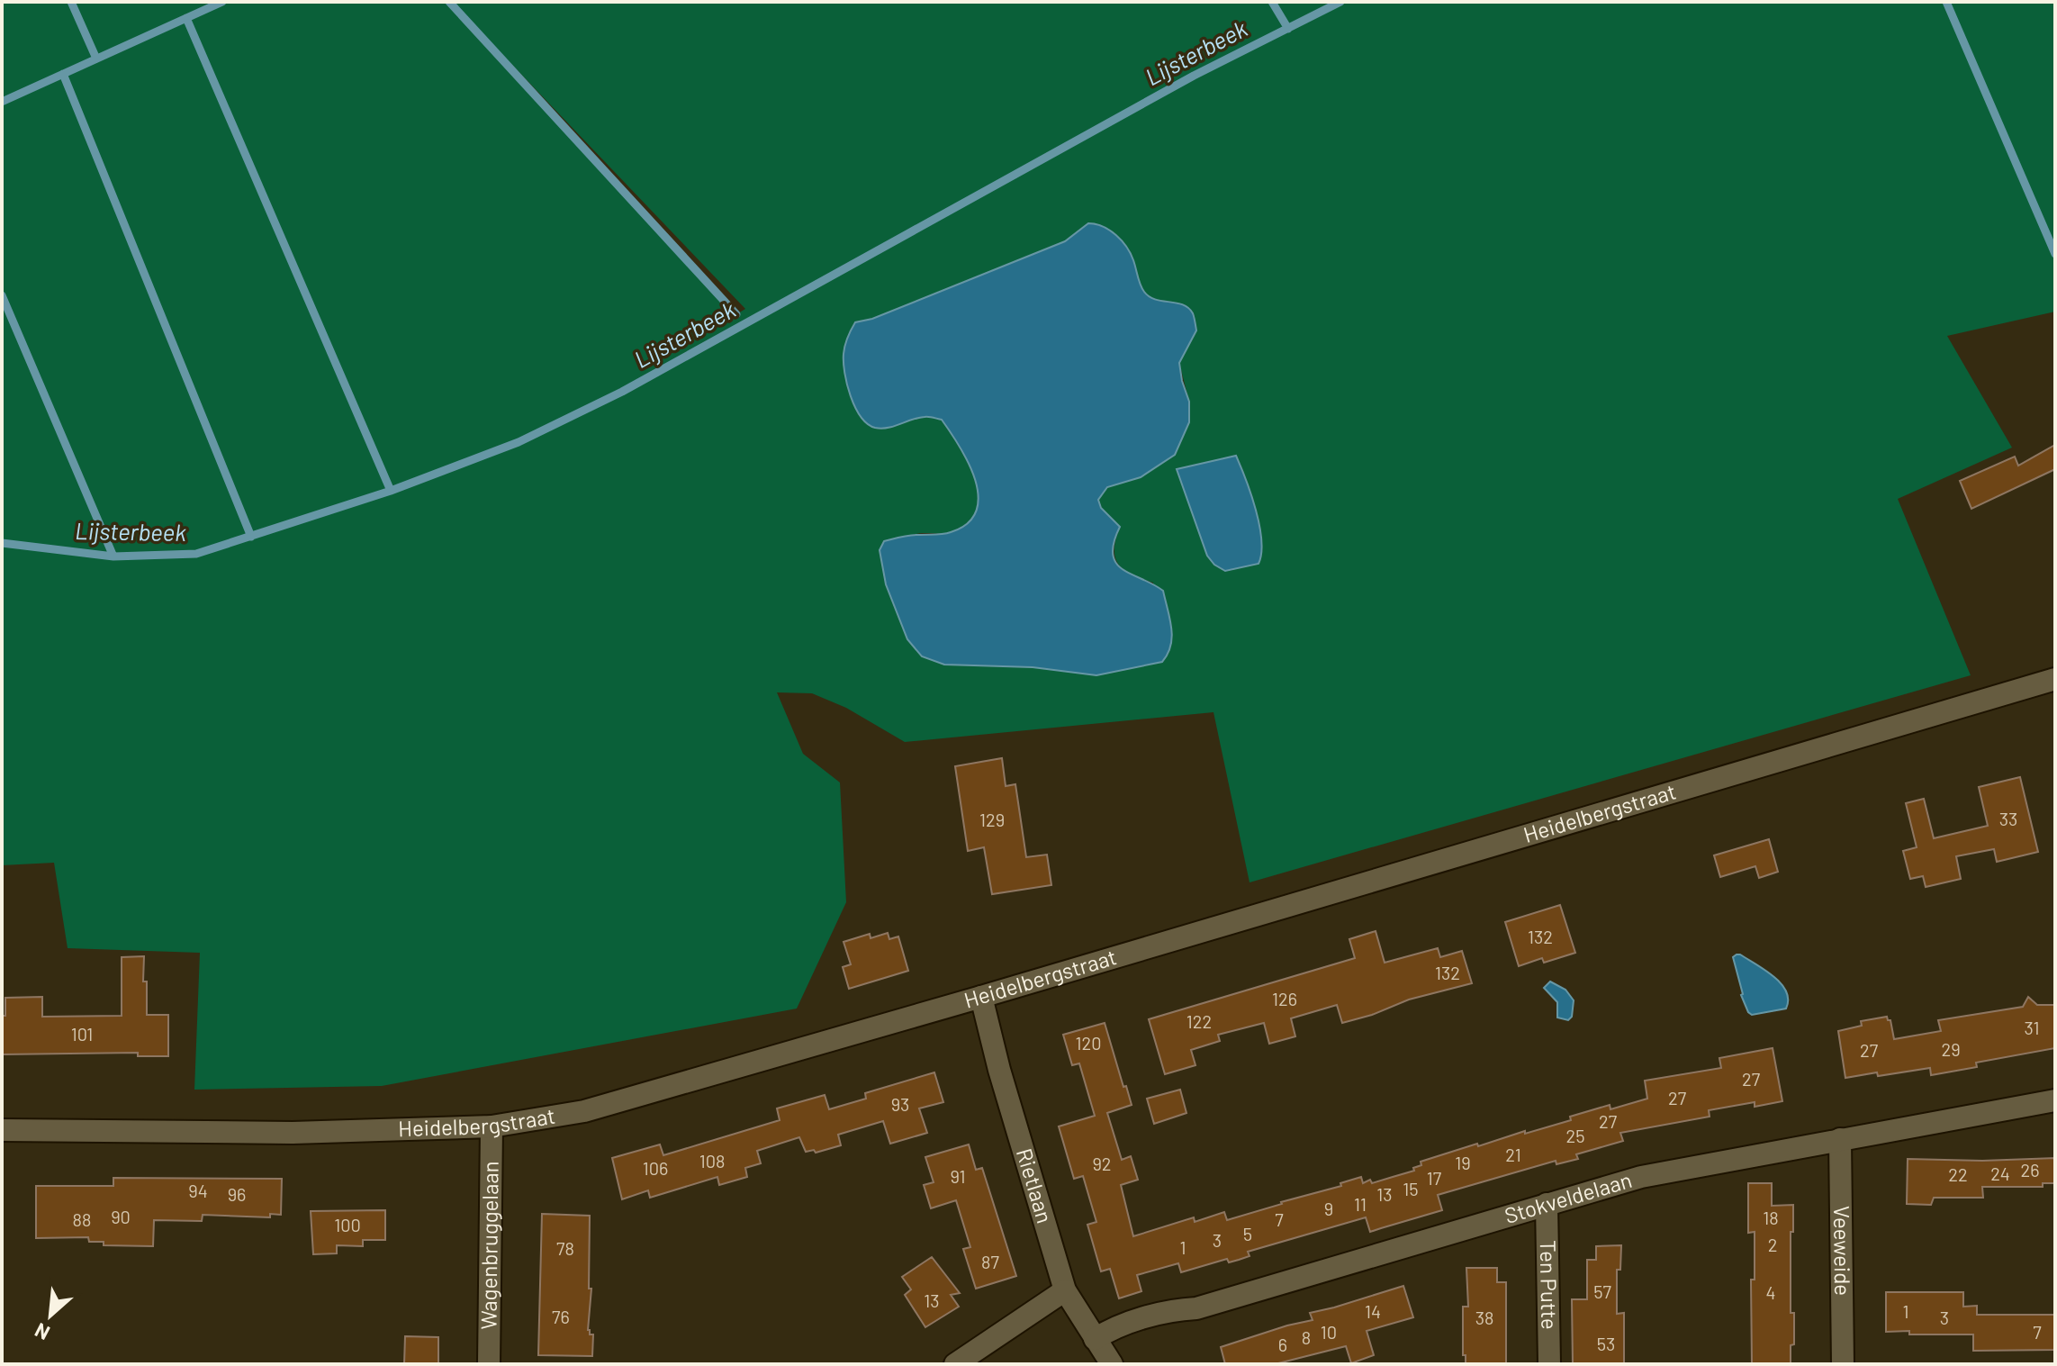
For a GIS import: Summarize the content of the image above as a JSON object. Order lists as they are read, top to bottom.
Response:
{
  "streets": {
    "street": [
      "Heidelbergstraat",
      "Rietlaan",
      "Stokveldelaan",
      "Wagenbruggelaan",
      "Veeweide",
      "Ten Putte"
    ]
  },
  "crossings": [
    ["Heidelbergstraat", "Rietlaan"],
    ["Heidelbergstraat", "Wagenbruggelaan"],
    ["Rietlaan", "Stokveldelaan"],
    ["Stokveldelaan", "Veeweide"],
    ["Stokveldelaan", "Ten Putte"]
  ],
  "water": ["Lijsterbeek"],
  "house_numbers": [
    "33",
    "129",
    "132",
    "132",
    "126",
    "122",
    "31",
    "101",
    "120",
    "29",
    "27",
    "27",
    "27",
    "93",
    "27",
    "25",
    "21",
    "108",
    "19",
    "92",
    "106",
    "26",
    "24",
    "22",
    "91",
    "17",
    "15",
    "94",
    "96",
    "13",
    "11",
    "9",
    "90",
    "18",
    "88",
    "7",
    "100",
    "5",
    "3",
    "2",
    "1",
    "78",
    "87",
    "57",
    "4",
    "13",
    "14",
    "1",
    "76",
    "38",
    "3",
    "10",
    "7",
    "8",
    "53",
    "6"
  ],
  "north": "bottom left"
}
